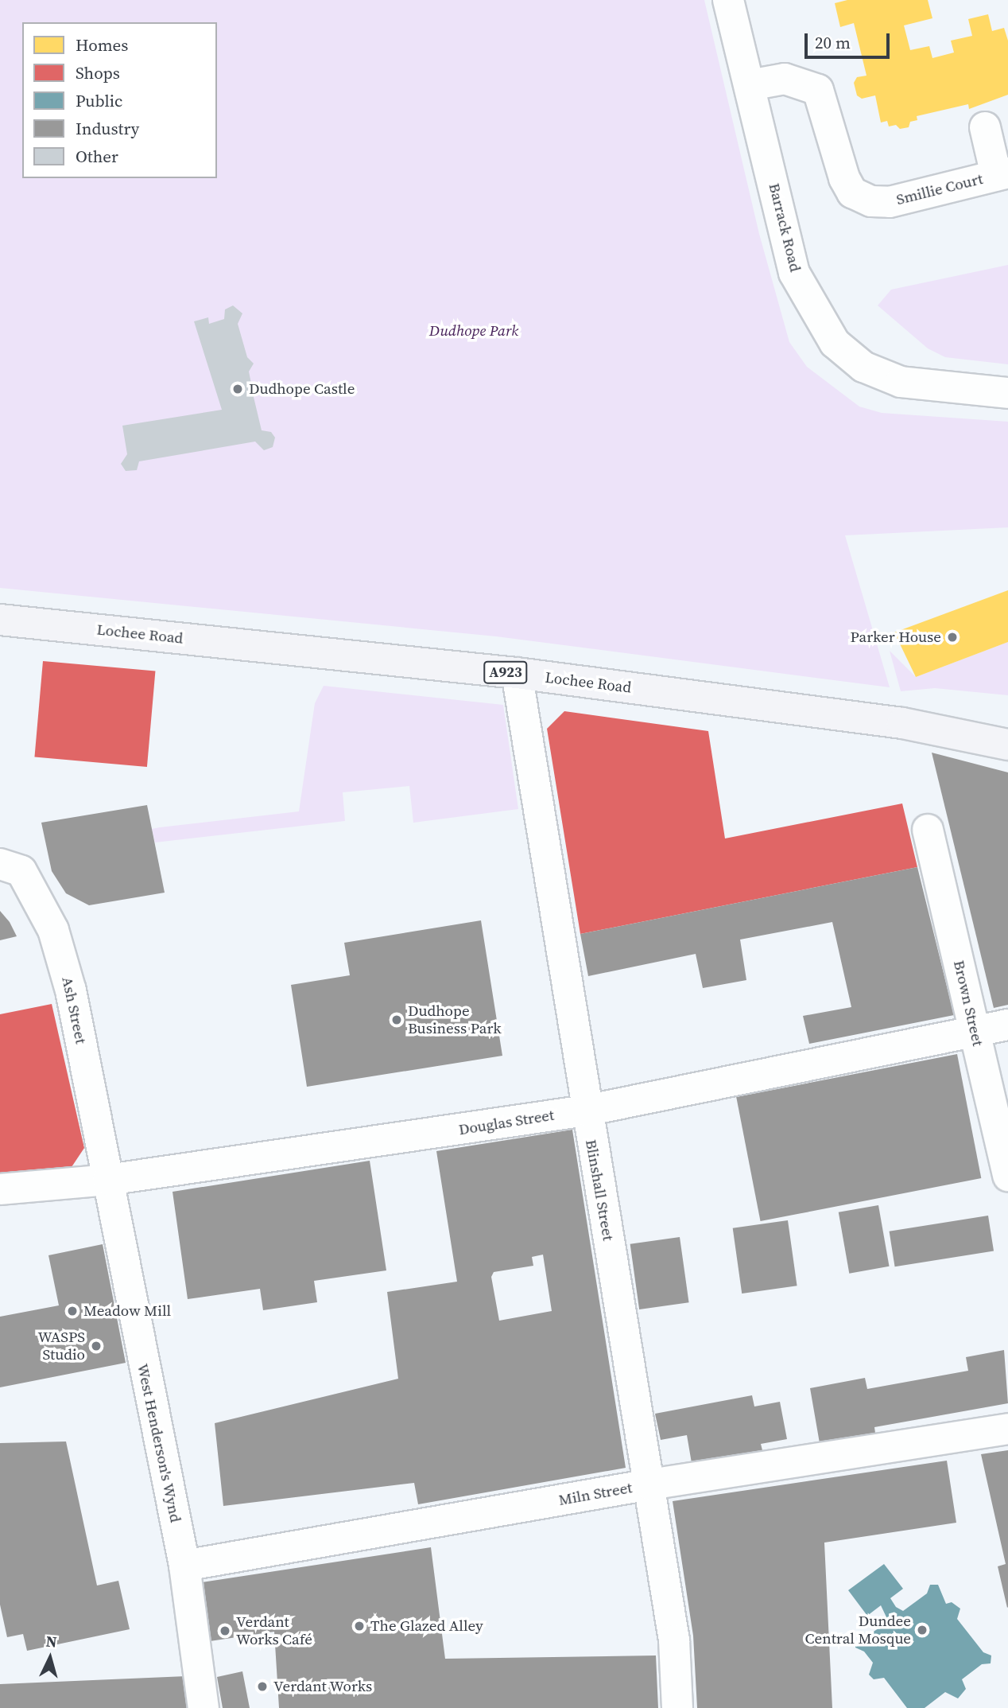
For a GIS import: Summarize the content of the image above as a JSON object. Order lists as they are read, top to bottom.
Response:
{
  "streets": {
    "main road": ["Lochee Road", "A923"],
    "street": [
      "Smillie Court",
      "Barrack Road",
      "Brown Street",
      "Ash Street",
      "Douglas Street",
      "Blinshall Street",
      "West Henderson's Wynd",
      "Miln Street"
    ]
  },
  "crossings": [
    ["Smillie Court", "Barrack Road"],
    ["Lochee Road", "Blinshall Street"],
    ["Brown Street", "Douglas Street"],
    ["Ash Street", "Douglas Street"],
    ["Ash Street", "West Henderson's Wynd"],
    ["Douglas Street", "Blinshall Street"],
    ["Douglas Street", "West Henderson's Wynd"],
    ["Blinshall Street", "Miln Street"],
    ["West Henderson's Wynd", "Miln Street"]
  ],
  "parks": ["Dudhope Park"],
  "places": [
    "Dudhope Castle",
    "Parker House",
    "Dudhope Business Park",
    "Meadow Mill",
    "WASPS Studio",
    "The Glazed Alley",
    "Dundee Central Mosque",
    "Verdant Works Café",
    "Verdant Works"
  ],
  "legend": [
    "Homes",
    "Shops",
    "Public",
    "Industry",
    "Other"
  ],
  "scale_bar": "20 m",
  "north": "top"
}
